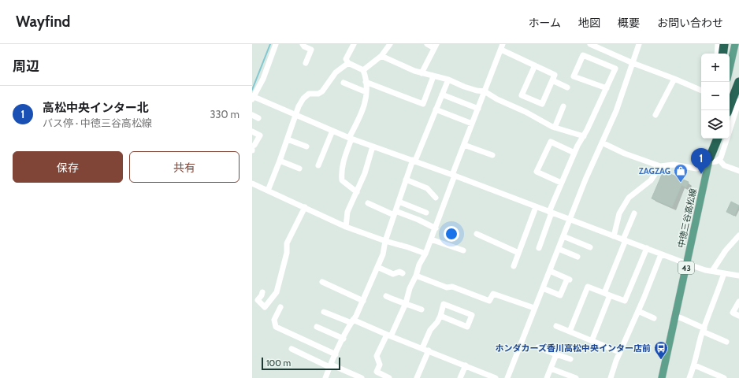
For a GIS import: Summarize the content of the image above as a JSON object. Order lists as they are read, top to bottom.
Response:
{
  "streets": {
    "main road": ["中徳三谷高松線", "43"]
  },
  "places": {
    "shop": ["ZAGZAG"],
    "bus stop": ["ホンダカーズ香川高松中央インター店前"]
  },
  "scale_bar": "100 m",
  "page": {
    "header": "Wayfind",
    "nav": [
      "ホーム",
      "地図",
      "概要",
      "お問い合わせ"
    ],
    "heading": "周辺",
    "map_buttons": ["+", "−"],
    "list": [
      {
        "mark": "1",
        "name": "高松中央インター北",
        "note": "バス停 · 中徳三谷高松線",
        "value": "330 m"
      }
    ],
    "buttons": ["保存", "共有"],
    "pins": "1",
    "scale": "100 m"
  }
}
